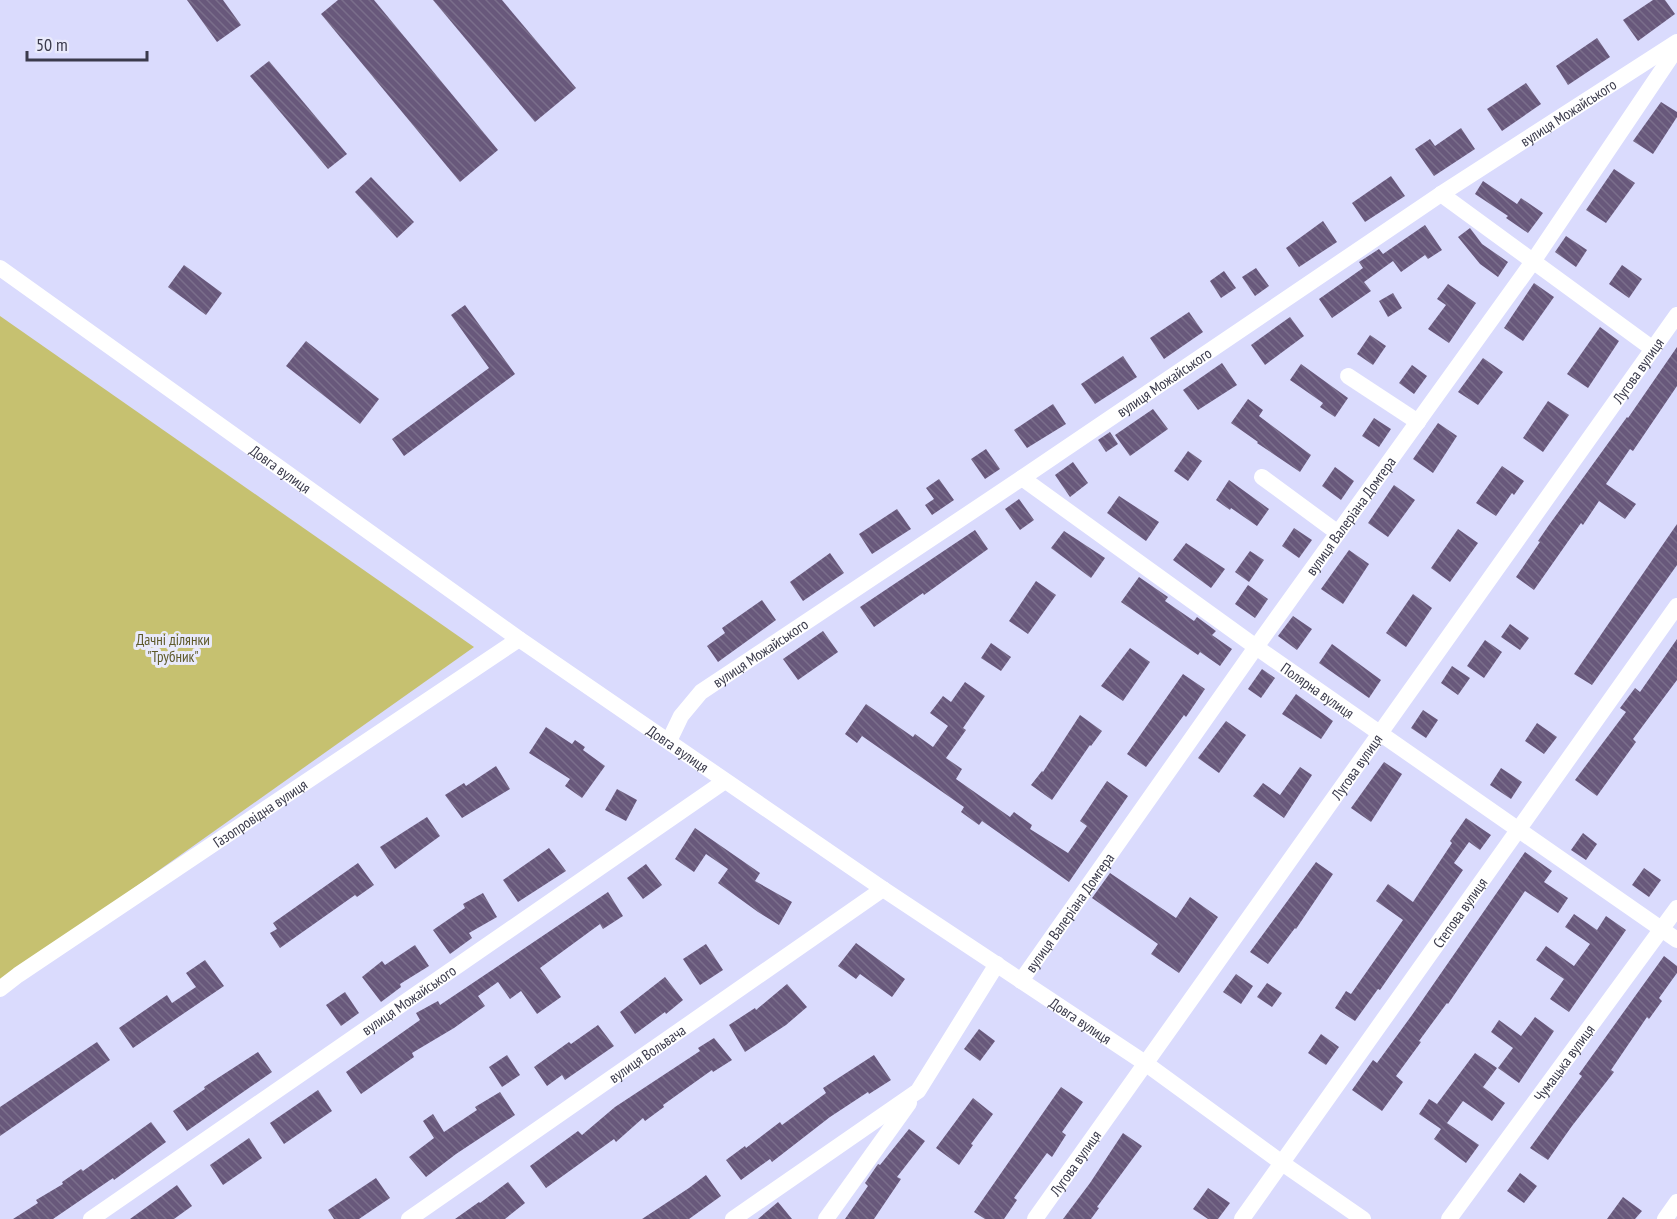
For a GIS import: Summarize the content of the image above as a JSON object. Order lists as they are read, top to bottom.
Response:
{
  "streets": {
    "street": [
      "вулиця Можайського",
      "Лугова вулиця",
      "Довга вулиця",
      "вулиця Валеріана Домгера",
      "Полярна вулиця",
      "Газопровідна вулиця",
      "Степова вулиця",
      "вулиця Вольвача",
      "Чумацька вулиця"
    ]
  },
  "crossings": [
    ["вулиця Можайського", "Довга вулиця"],
    ["вулиця Можайського", "Полярна вулиця"],
    ["Лугова вулиця", "Довга вулиця"],
    ["Лугова вулиця", "Полярна вулиця"],
    ["Довга вулиця", "вулиця Валеріана Домгера"],
    ["Довга вулиця", "Газопровідна вулиця"],
    ["Довга вулиця", "Степова вулиця"],
    ["Довга вулиця", "вулиця Вольвача"],
    ["вулиця Валеріана Домгера", "Полярна вулиця"],
    ["Полярна вулиця", "Степова вулиця"],
    ["Полярна вулиця", "Чумацька вулиця"]
  ],
  "parks": ["Дачні ділянки \"Трубник\""],
  "scale_bar": "50 m"
}
